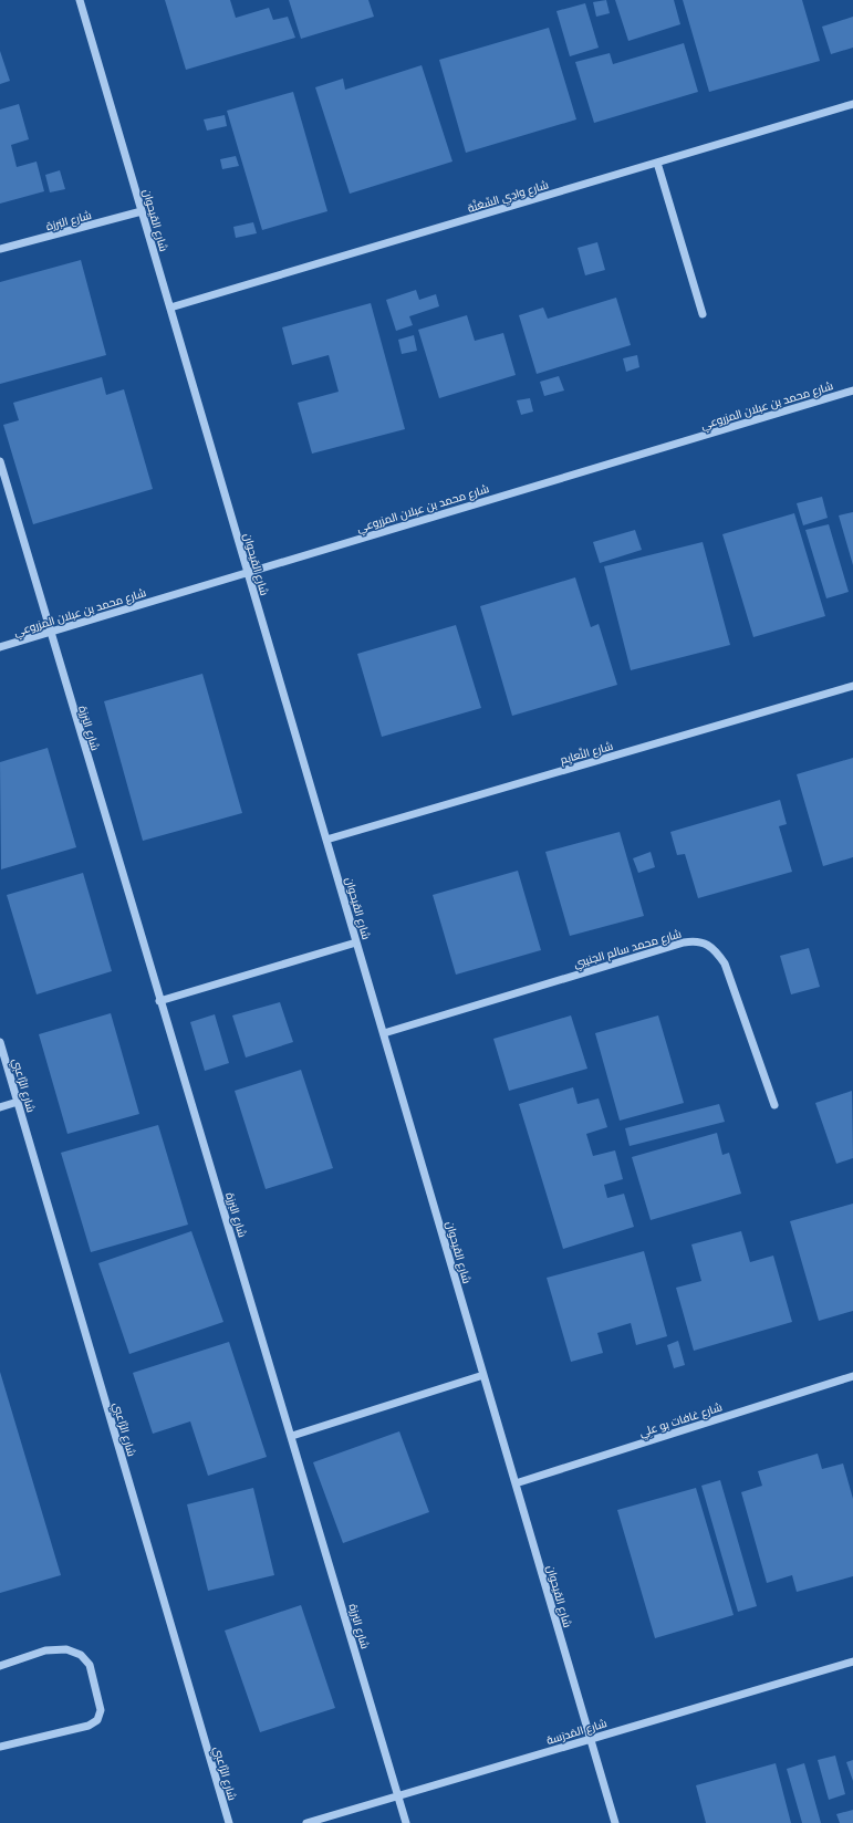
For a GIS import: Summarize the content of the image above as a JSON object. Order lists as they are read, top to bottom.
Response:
{
  "streets": {
    "street": [
      "شارع وادِي السِّعَنَّة",
      "شارع البَرزة",
      "شارع القيحوان",
      "شارع محمد بن عبلان المزروعي",
      "شارع النَّعايِم",
      "شارع محمد سالم الجنيبي",
      "شارع الرَّاعبِي",
      "شارع غافات بو علِي",
      "شارع المَدرَسة"
    ]
  },
  "crossings": [
    ["شارع وادِي السِّعَنَّة", "شارع القيحوان"],
    ["شارع البَرزة", "شارع القيحوان"],
    ["شارع البَرزة", "شارع محمد بن عبلان المزروعي"],
    ["شارع البَرزة", "شارع المَدرَسة"],
    ["شارع القيحوان", "شارع محمد بن عبلان المزروعي"],
    ["شارع القيحوان", "شارع النَّعايِم"],
    ["شارع القيحوان", "شارع محمد سالم الجنيبي"],
    ["شارع القيحوان", "شارع غافات بو علِي"],
    ["شارع القيحوان", "شارع المَدرَسة"]
  ]
}
